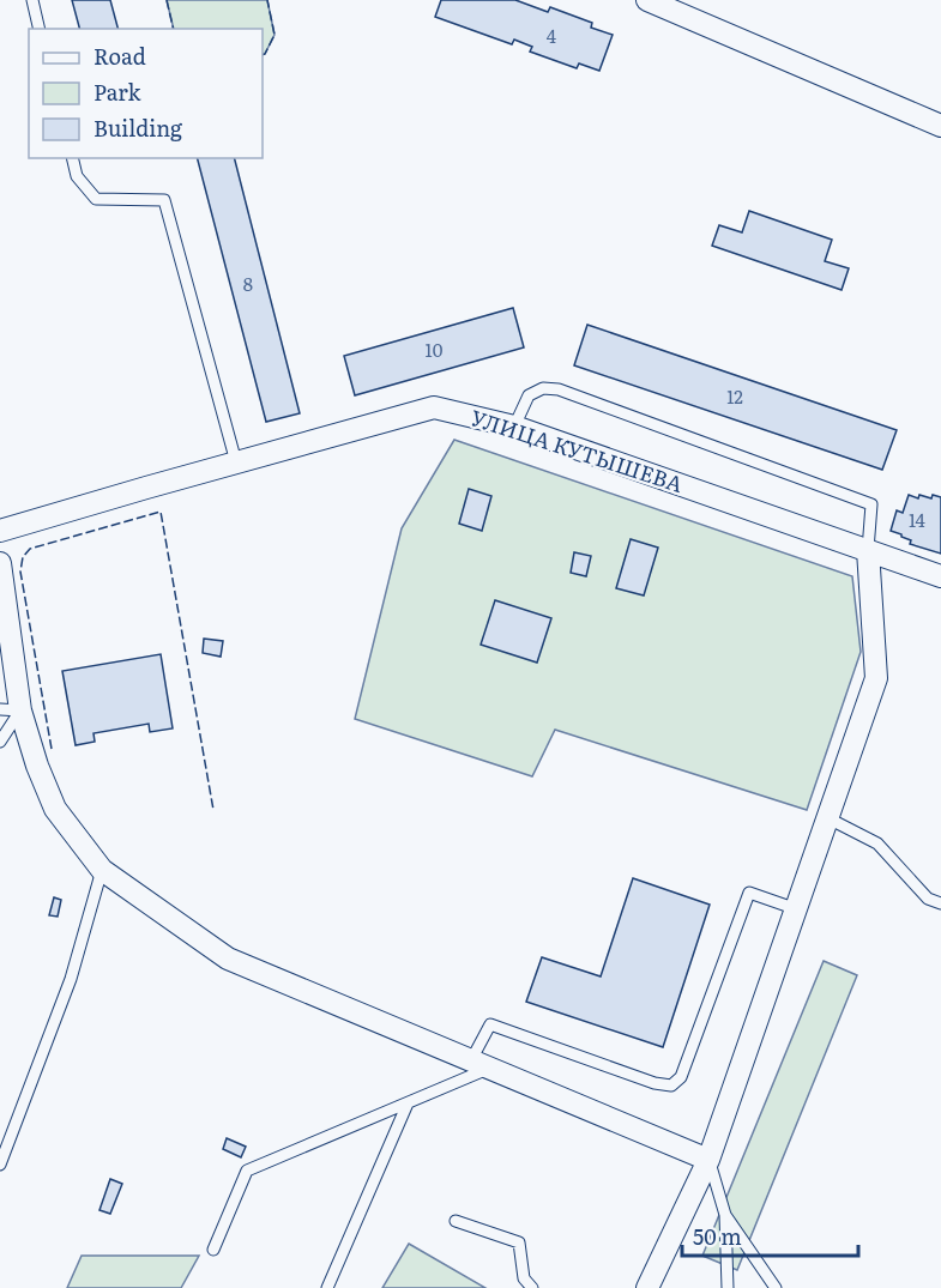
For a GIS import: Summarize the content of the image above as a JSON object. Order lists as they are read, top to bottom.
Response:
{
  "streets": {
    "street": ["УЛИЦА КУТЫШЕВА"]
  },
  "house_numbers": [
    "4",
    "8",
    "10",
    "12",
    "14"
  ],
  "legend": ["Road", "Park", "Building"],
  "scale_bar": "50 m"
}
